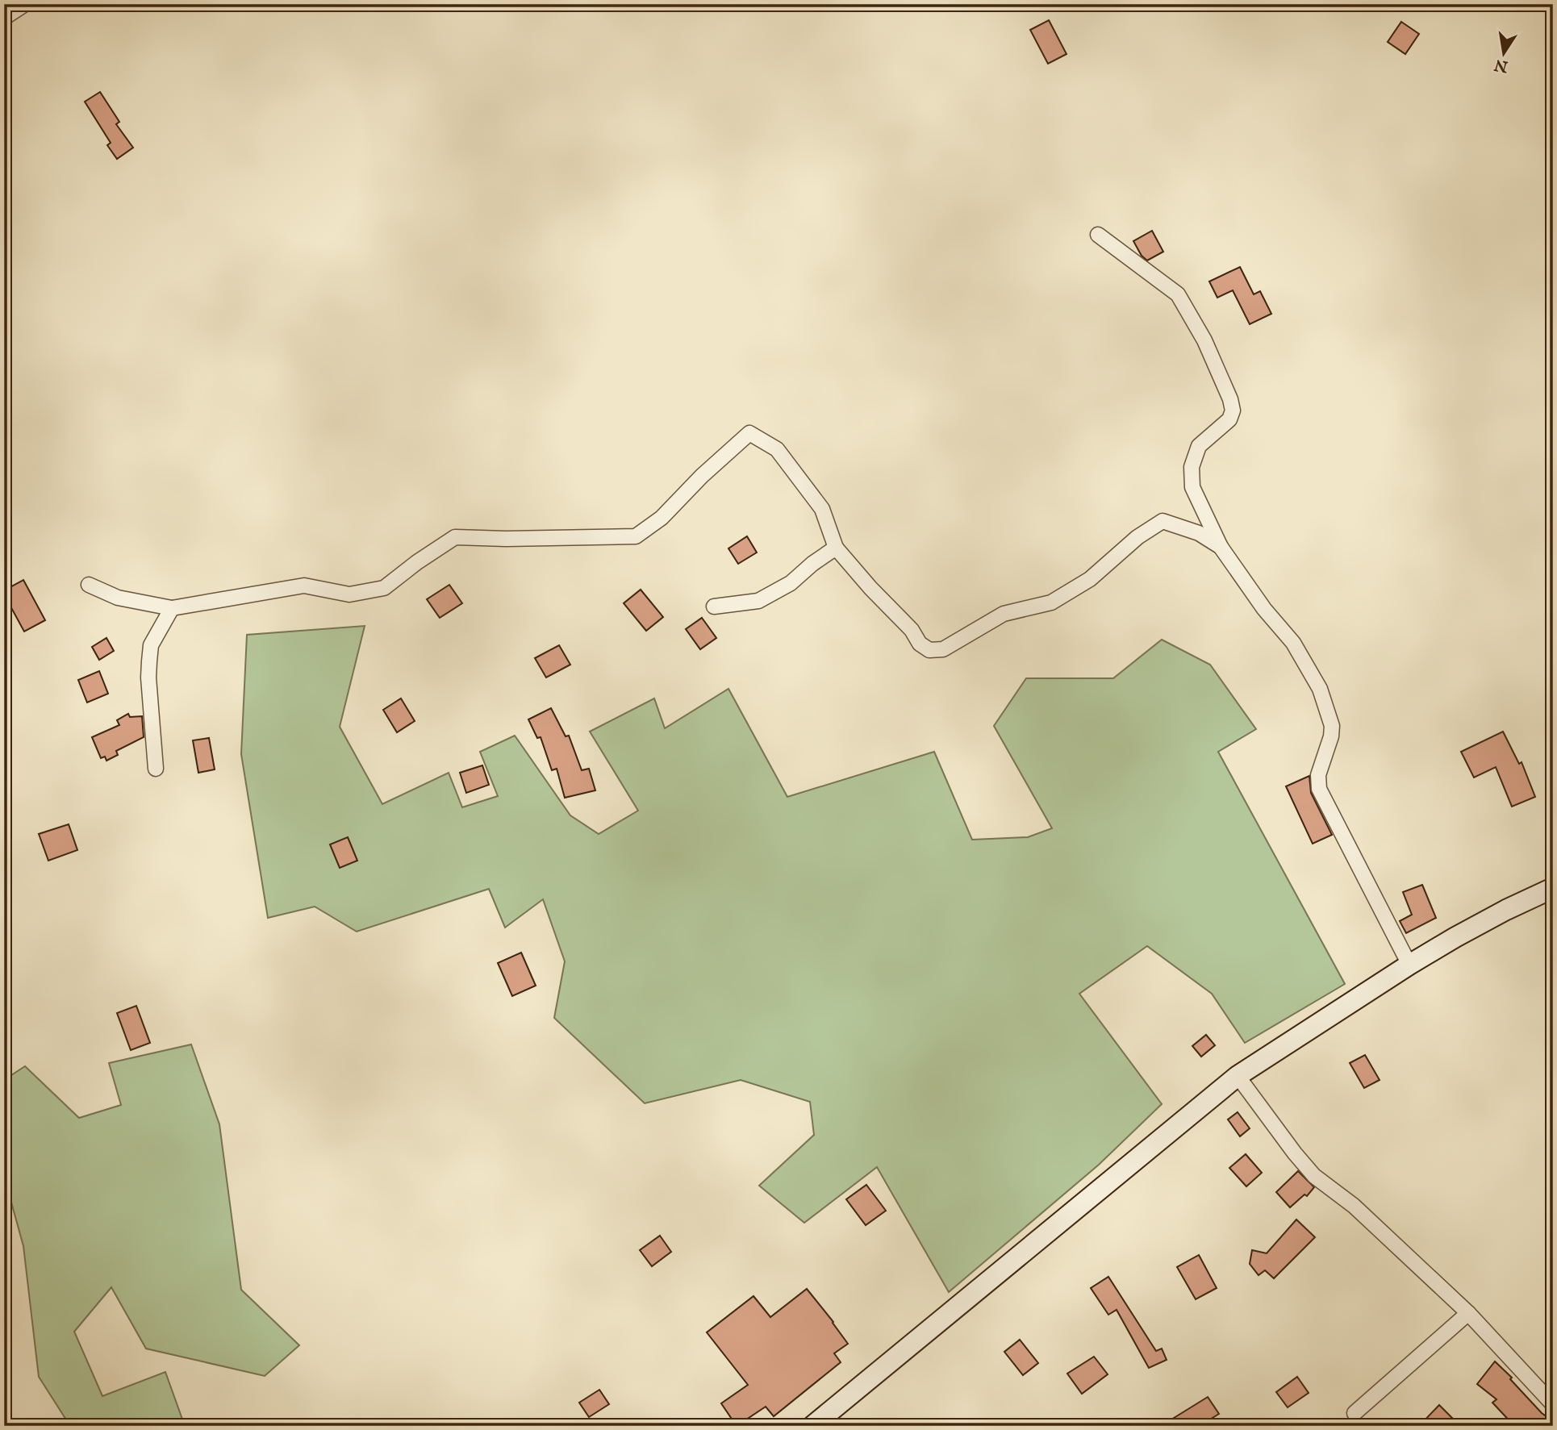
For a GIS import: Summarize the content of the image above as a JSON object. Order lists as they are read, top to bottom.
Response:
{
  "north": "bottom"
}
